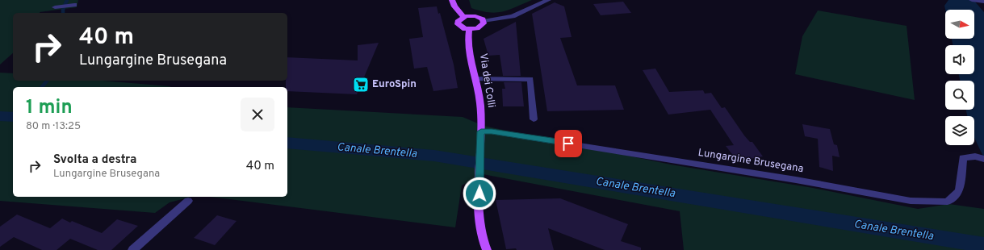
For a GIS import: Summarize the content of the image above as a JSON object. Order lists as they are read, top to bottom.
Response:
{
  "streets": {
    "main road": ["Via dei Colli"],
    "street": ["Lungargine Brusegana"]
  },
  "crossings": [
    ["Via dei Colli", "Lungargine Brusegana"]
  ],
  "water": ["Canale Brentella"],
  "places": {
    "supermarket": ["EuroSpin"]
  },
  "north": "right",
  "page": {
    "turn": ["40 m", "Lungargine Brusegana"],
    "heading": ["1 min", "80 m · 13:25"],
    "list": [
      {
        "name": "Svolta a destra",
        "note": "Lungargine Brusegana",
        "value": "40 m"
      }
    ]
  }
}
